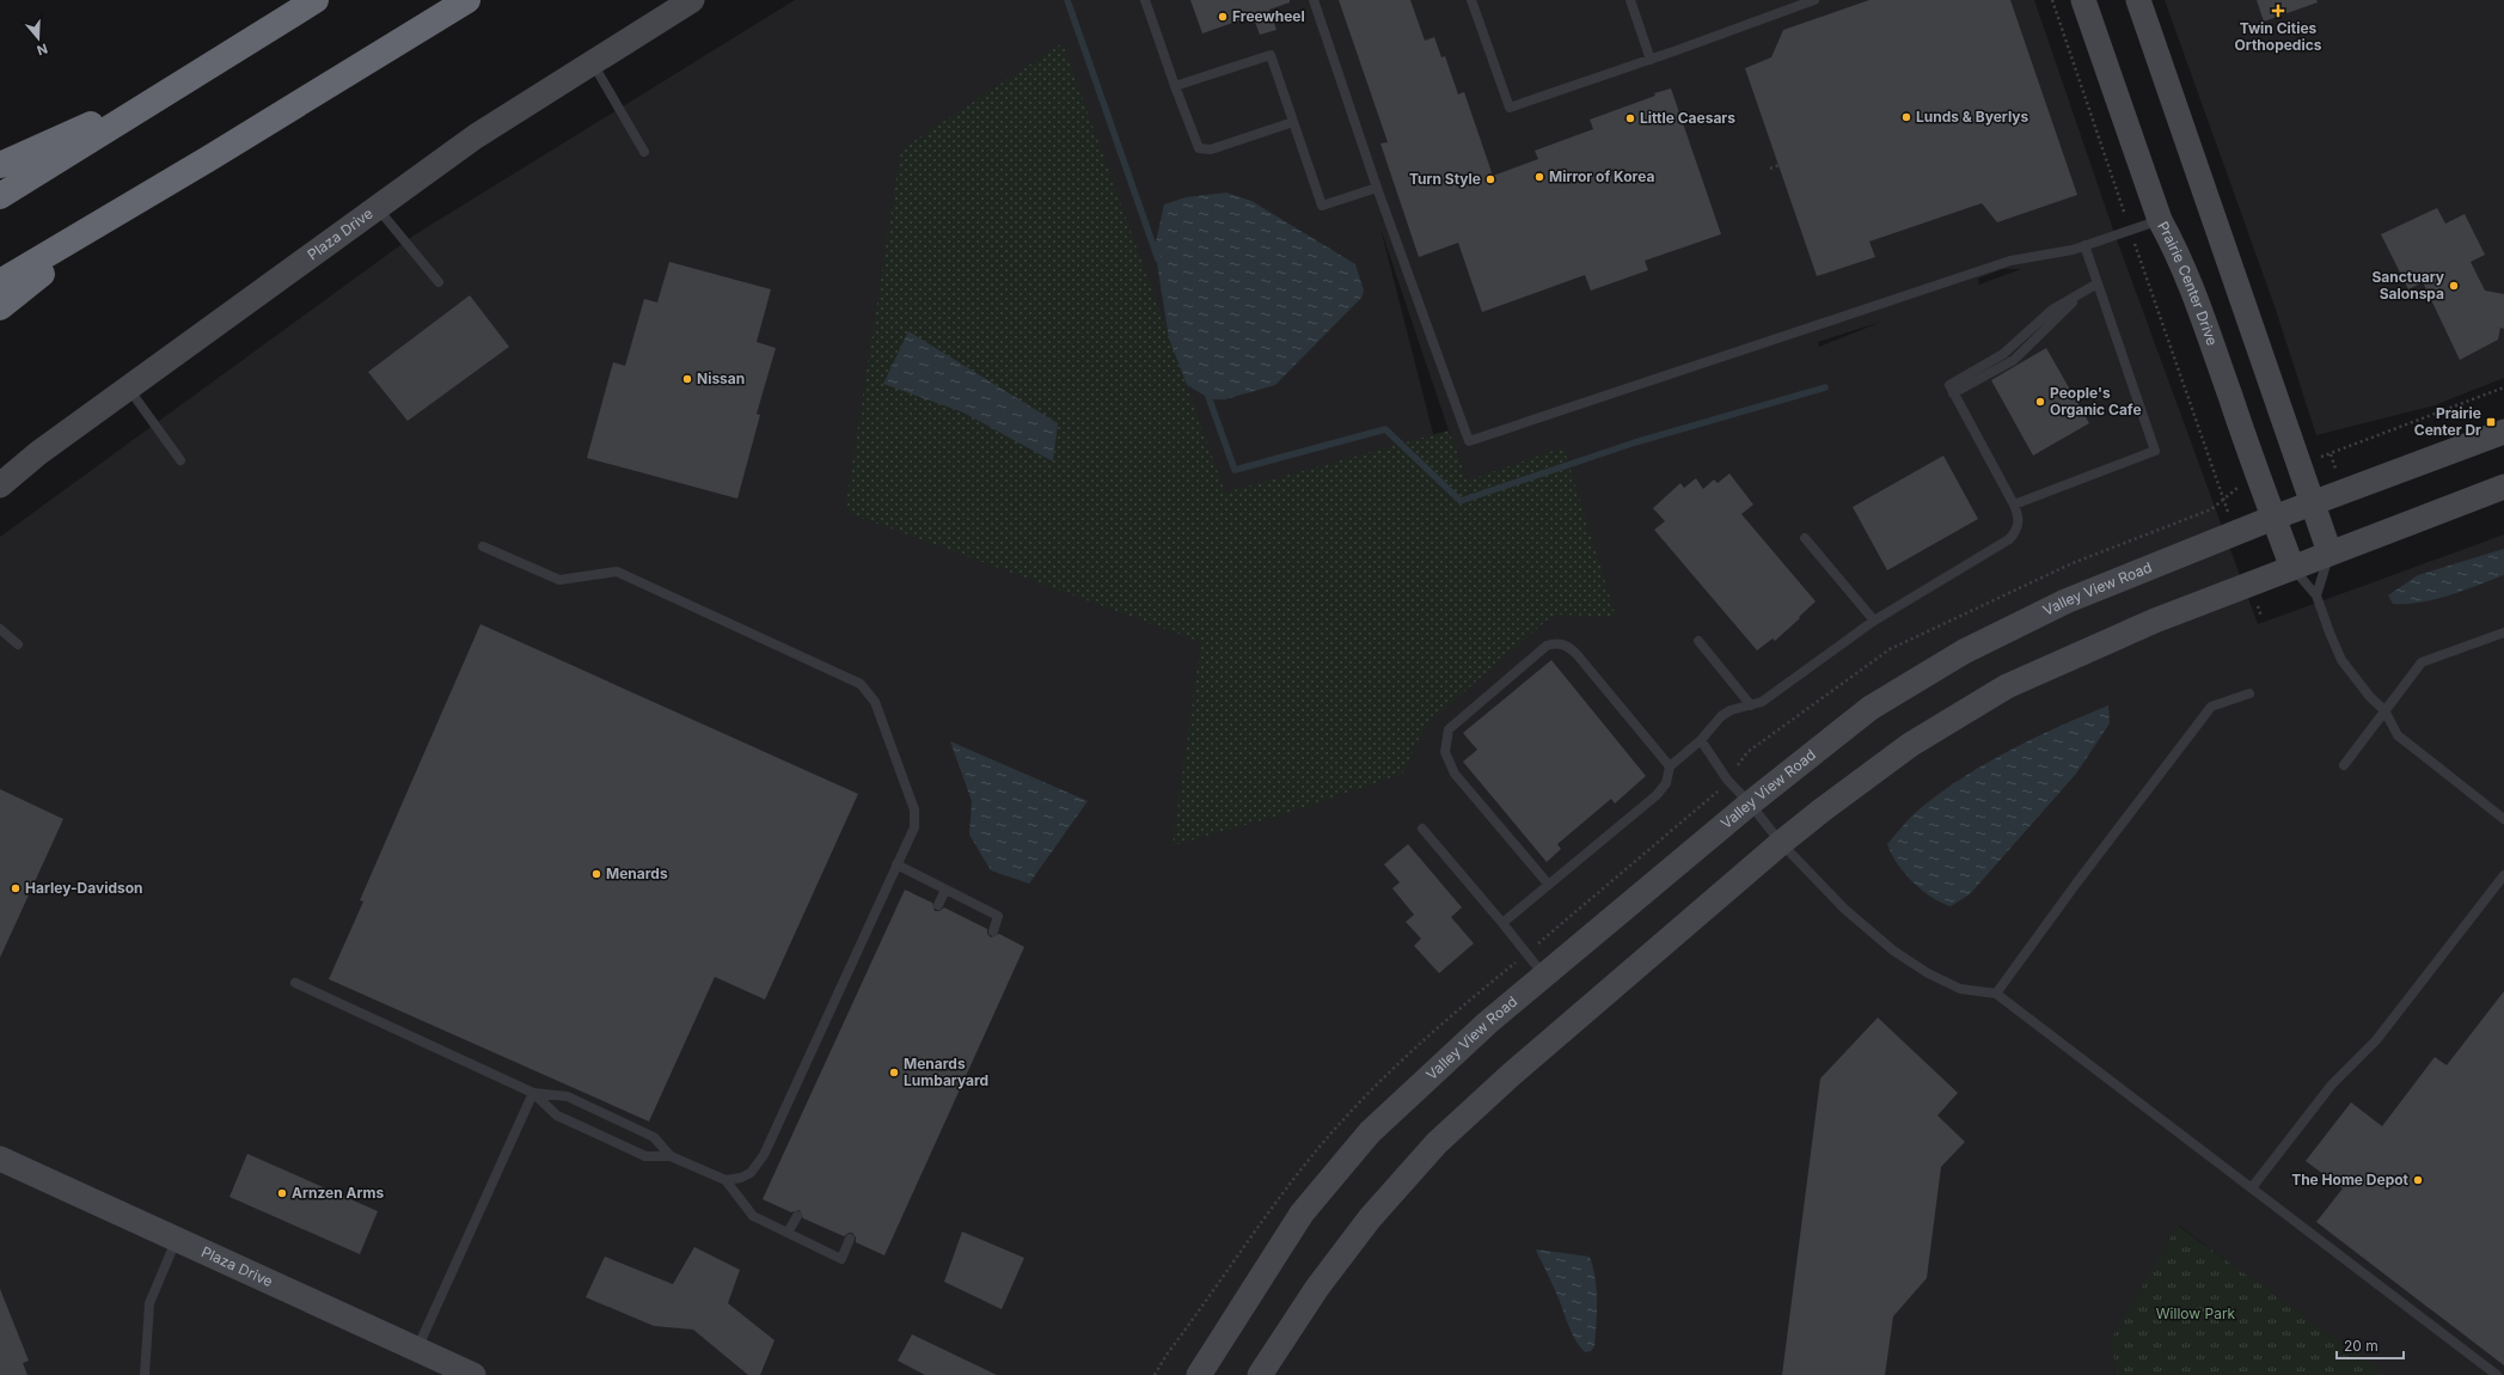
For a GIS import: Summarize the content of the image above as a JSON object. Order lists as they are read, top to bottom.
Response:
{
  "streets": {
    "main road": ["Plaza Drive", "Prairie Center Drive", "Valley View Road"]
  },
  "crossings": [
    ["Prairie Center Drive", "Valley View Road"]
  ],
  "parks": ["Willow Park"],
  "places": {
    "health": ["Twin Cities Orthopedics"],
    "other": [
      "Freewheel",
      "Lunds & Byerlys",
      "Little Caesars",
      "Mirror of Korea",
      "Turn Style",
      "Sanctuary Salonspa",
      "Nissan",
      "People's Organic Cafe",
      "Menards",
      "Harley-Davidson",
      "Menards Lumbaryard",
      "The Home Depot",
      "Arnzen Arms"
    ],
    "transit": ["Prairie Center Dr"]
  },
  "scale_bar": "20 m",
  "north": "bottom"
}
